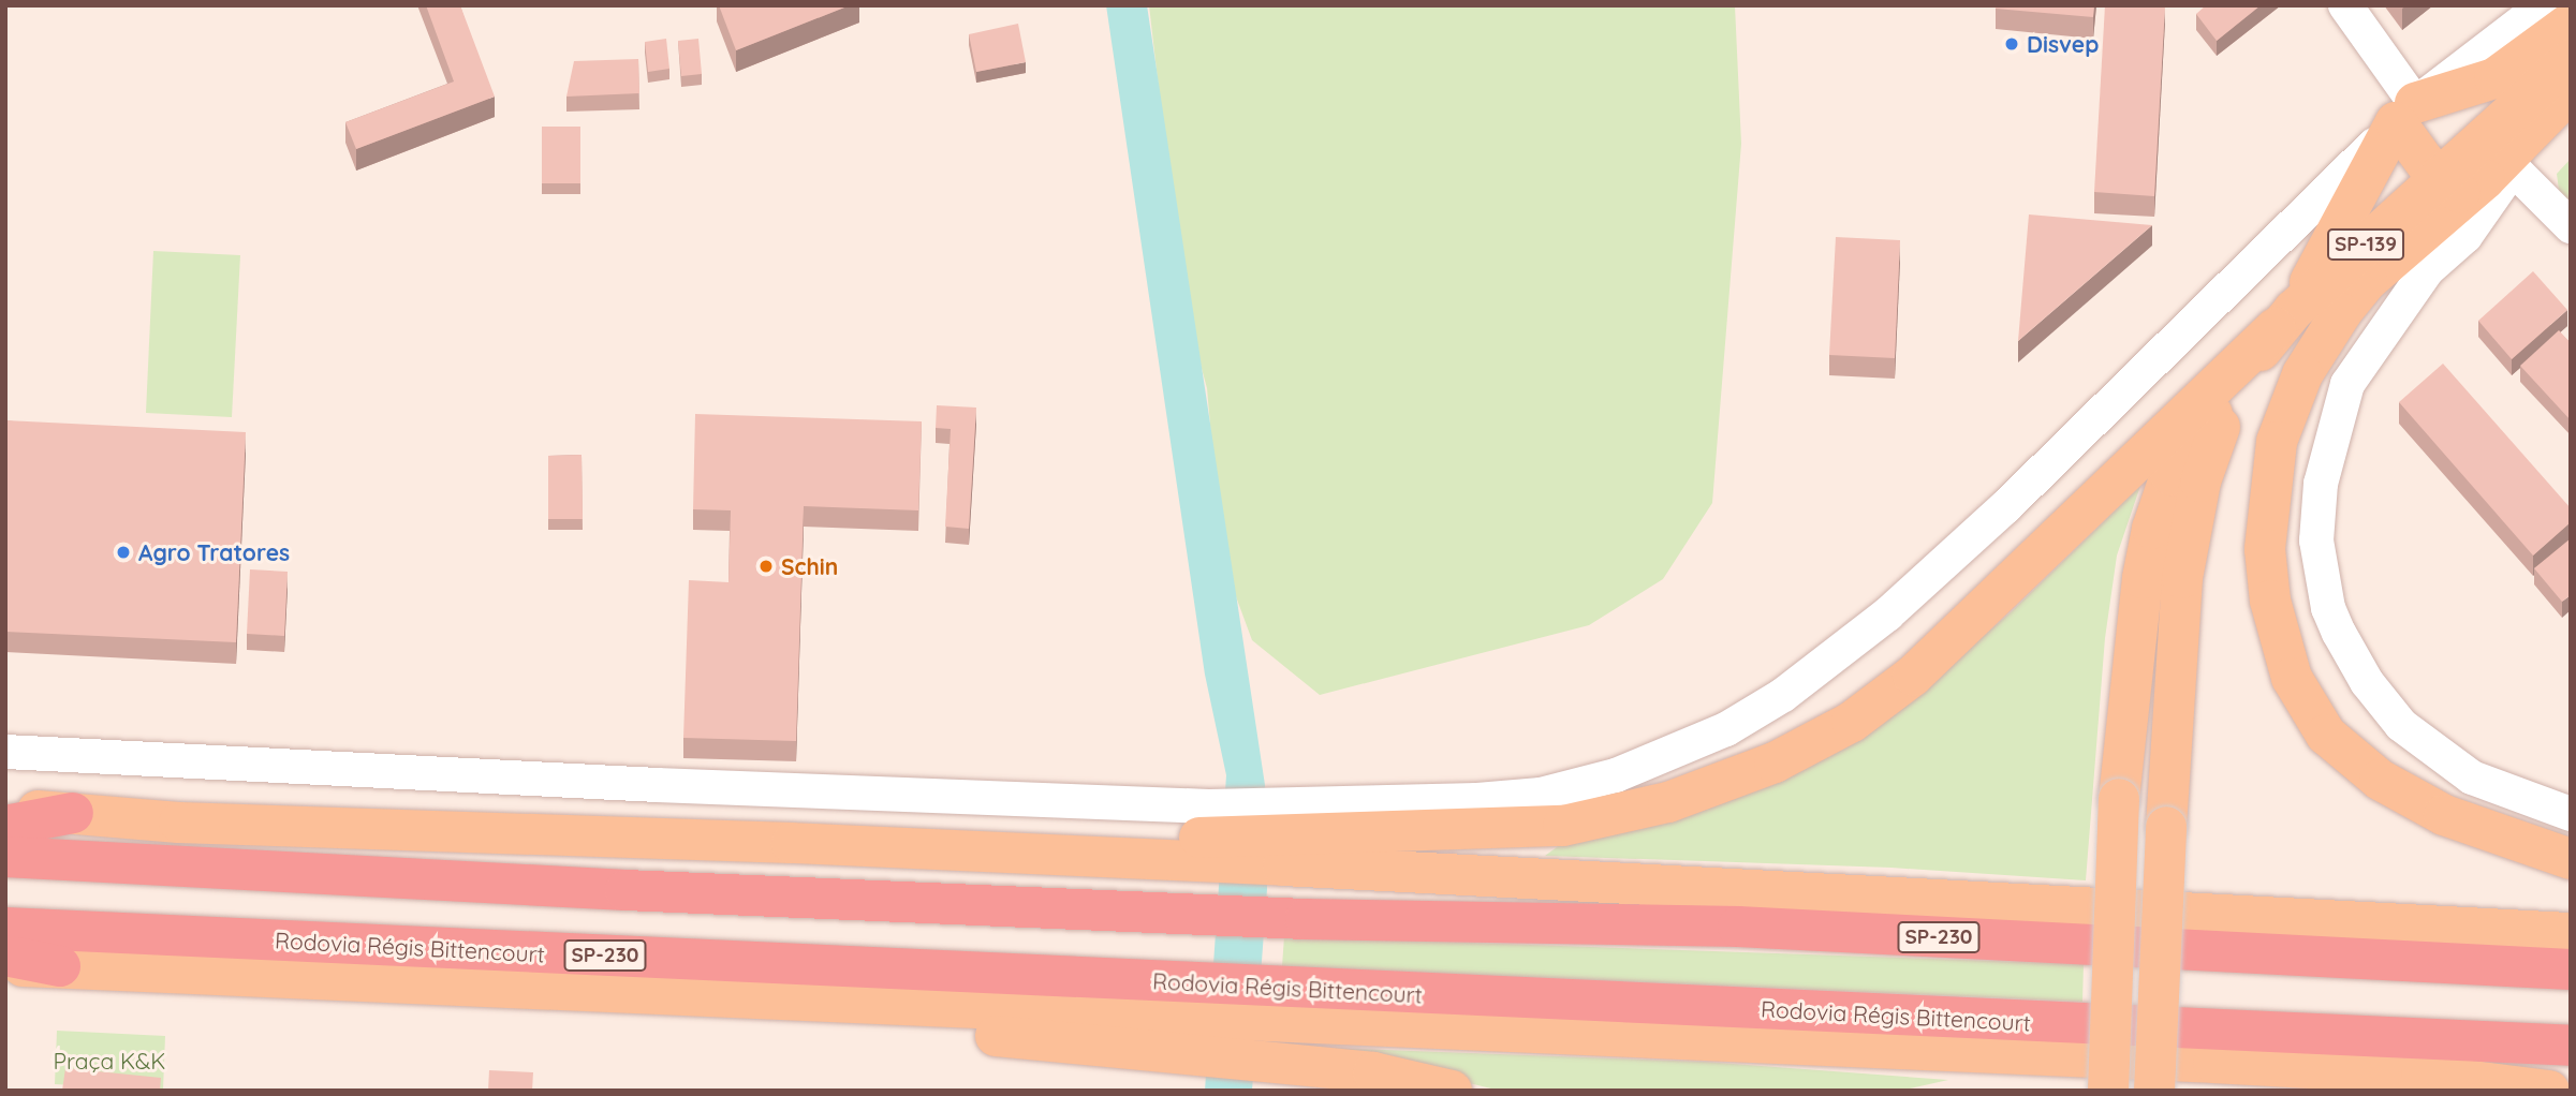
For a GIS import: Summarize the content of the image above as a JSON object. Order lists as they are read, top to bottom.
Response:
{
  "streets": {
    "highway": ["SP-230", "Rodovia Régis Bittencourt"],
    "main road": ["SP-139"]
  },
  "parks": ["Praça K&K"],
  "places": ["Disvep", "Agro Tratores", "Schin"]
}
